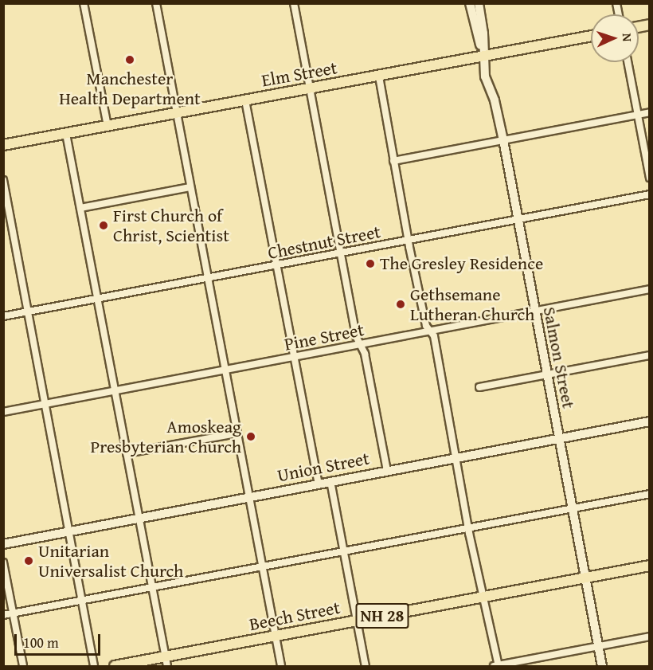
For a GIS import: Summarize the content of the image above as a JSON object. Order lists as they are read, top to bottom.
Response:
{
  "streets": {
    "main road": ["Elm Street", "Beech Street", "NH 28"],
    "street": [
      "Chestnut Street",
      "Pine Street",
      "Salmon Street",
      "Union Street"
    ]
  },
  "crossings": [
    ["Elm Street", "Salmon Street"],
    ["Chestnut Street", "Salmon Street"],
    ["Pine Street", "Salmon Street"],
    ["Salmon Street", "Union Street"],
    ["Salmon Street", "Beech Street"]
  ],
  "places": [
    "Manchester Health Department",
    "First Church of Christ, Scientist",
    "The Gresley Residence",
    "Gethsemane Lutheran Church",
    "Amoskeag Presbyterian Church",
    "Unitarian Universalist Church"
  ],
  "scale_bar": "100 m",
  "north": "right"
}
